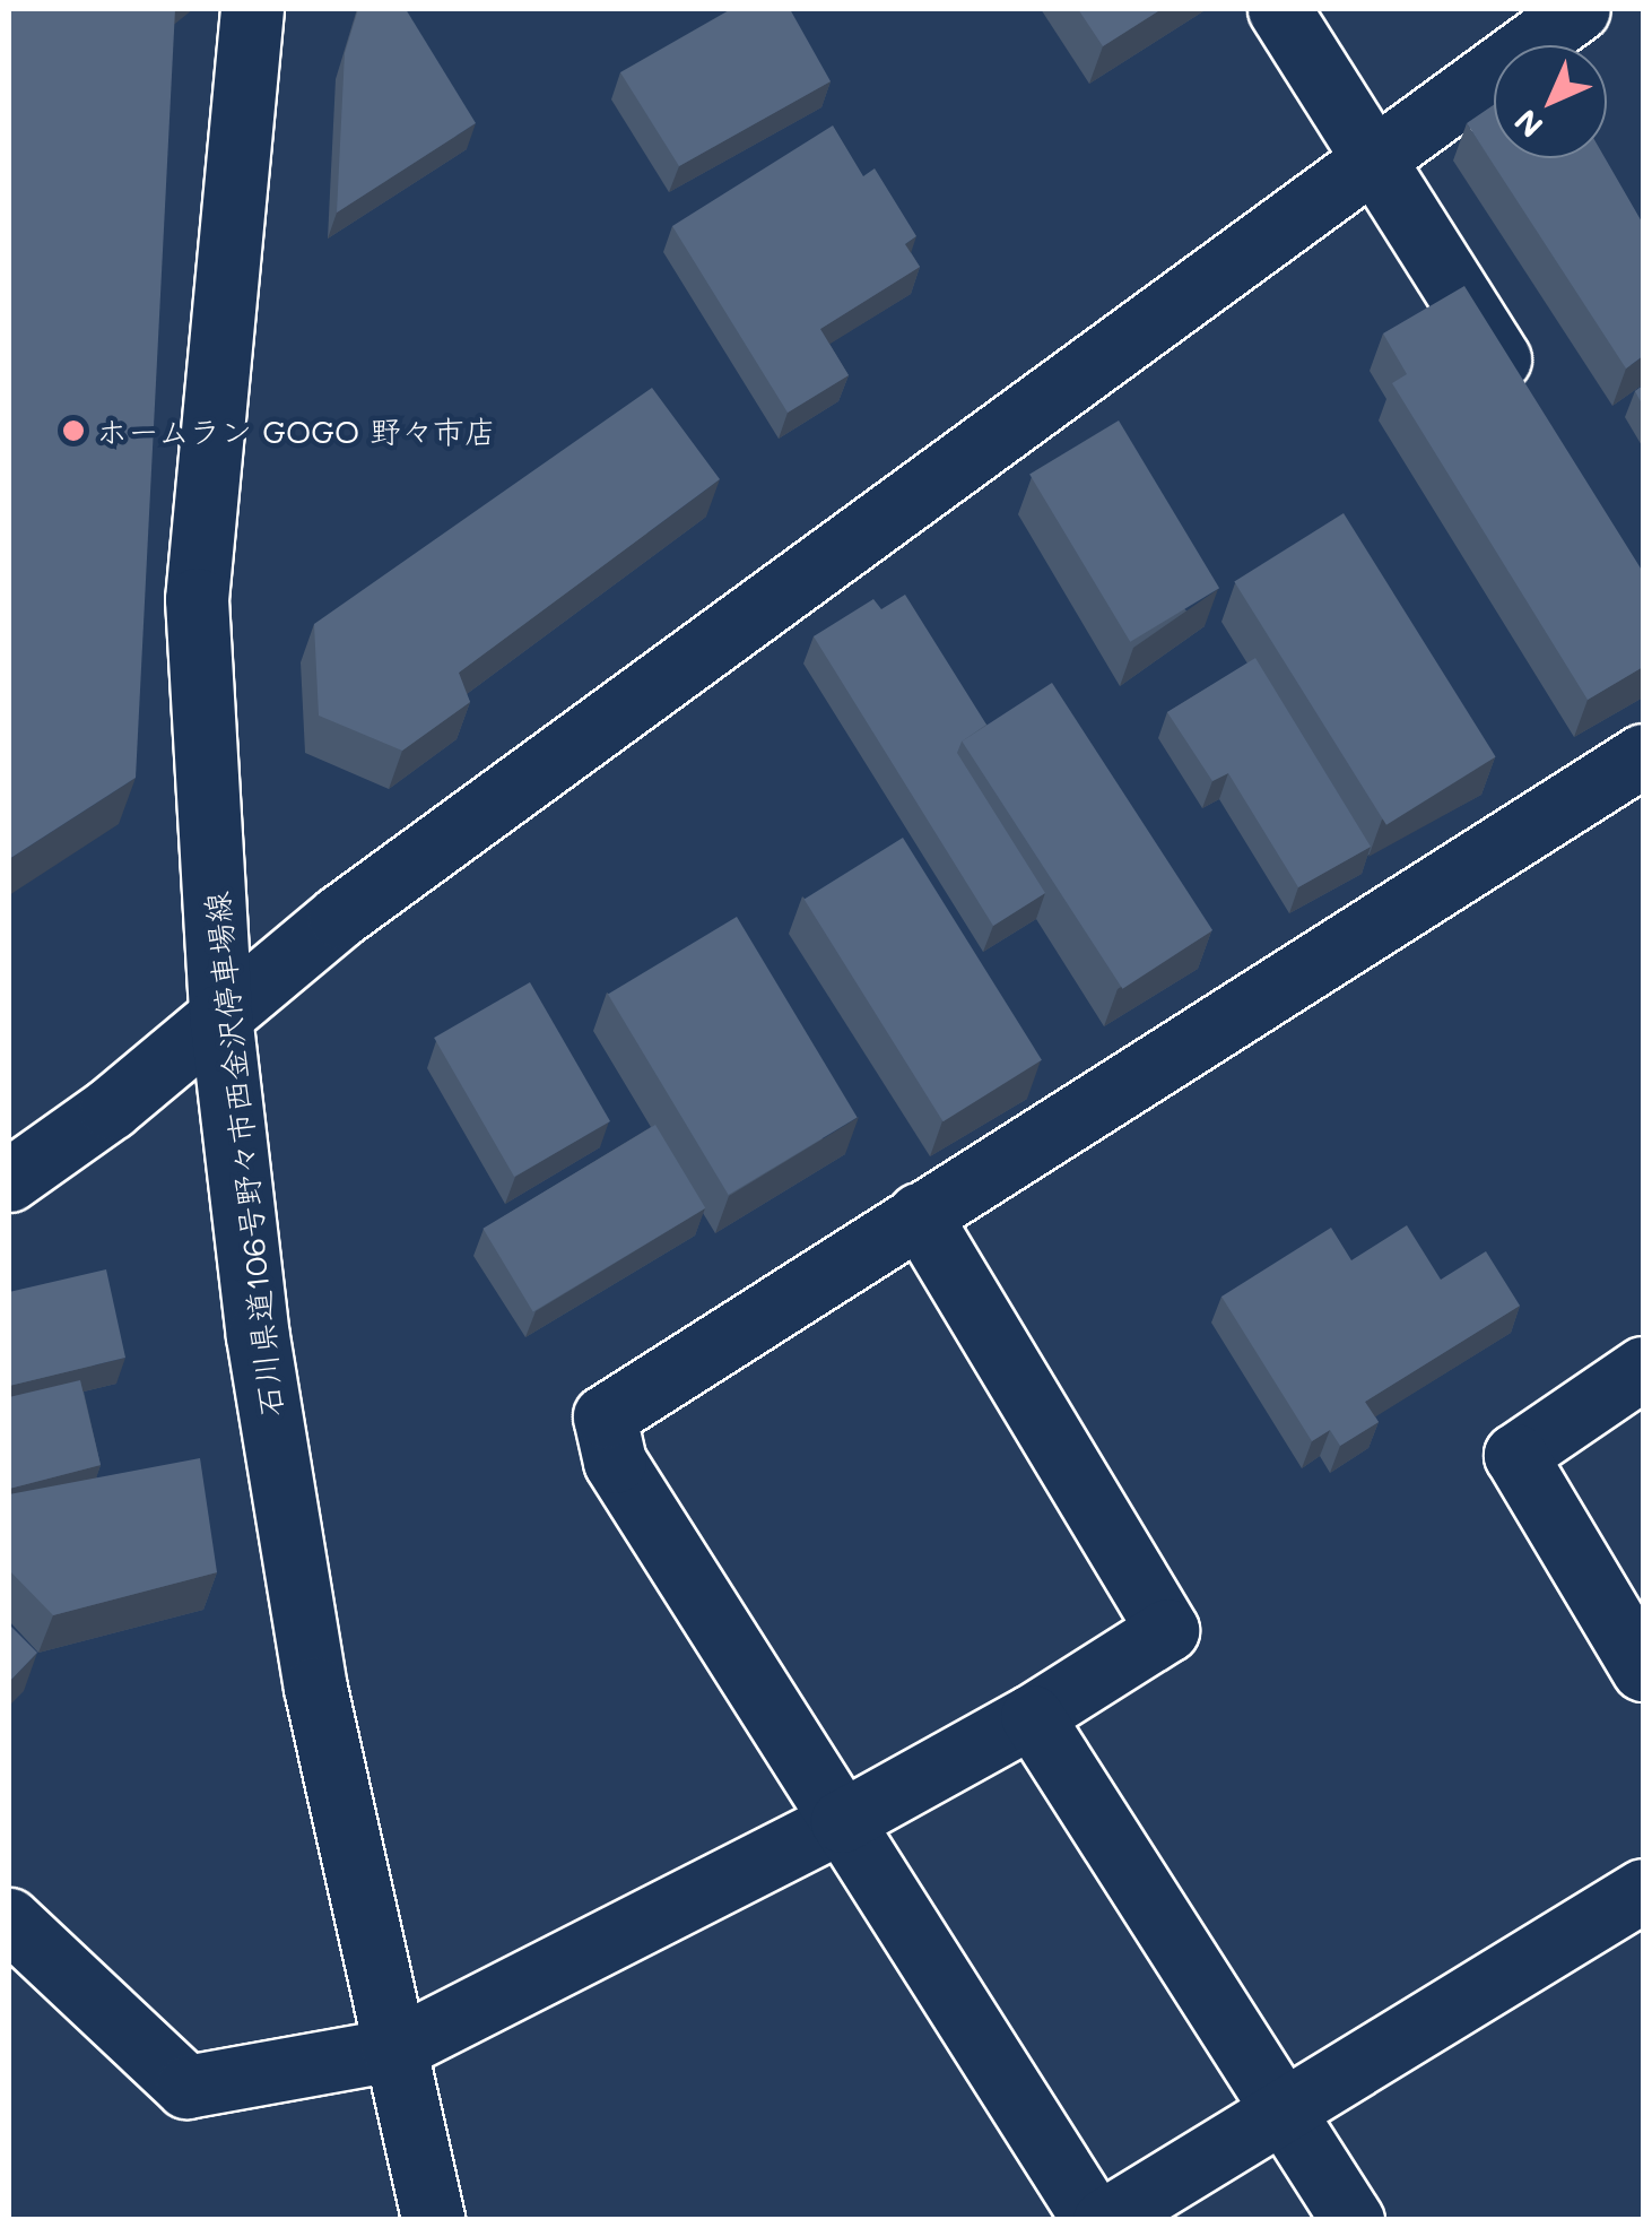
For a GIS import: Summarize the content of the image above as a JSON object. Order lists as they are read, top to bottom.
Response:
{
  "streets": {
    "street": ["石川県道106号野々市西金沢停車場線"]
  },
  "places": ["ホームラン GOGO 野々市店"],
  "north": "bottom left"
}
